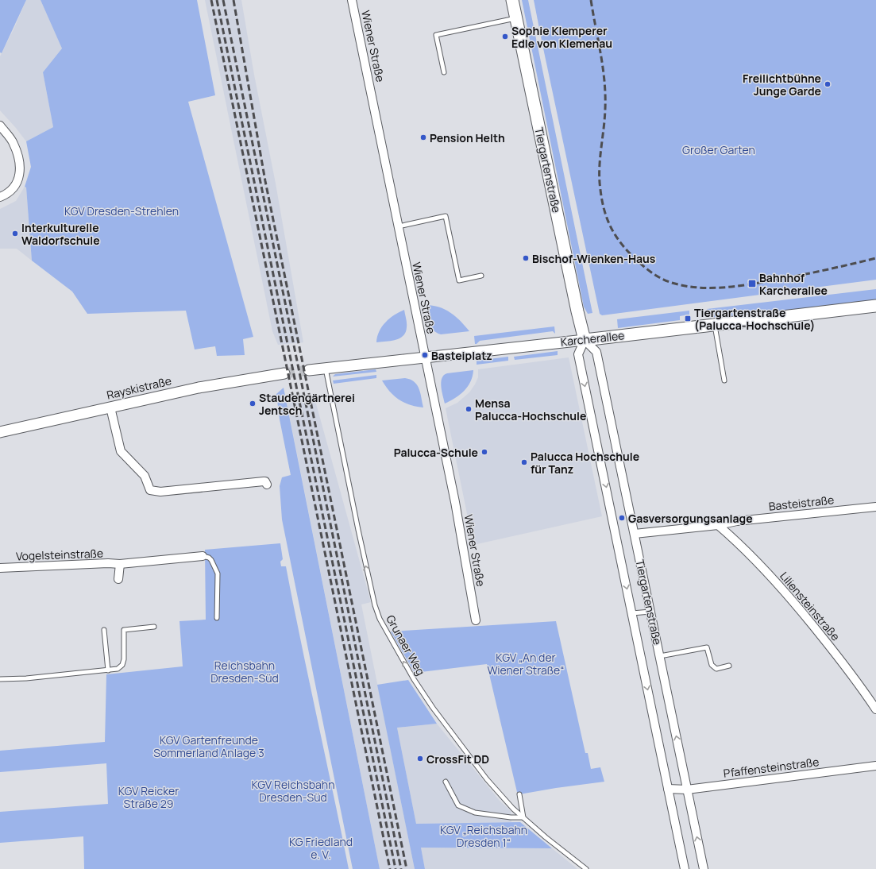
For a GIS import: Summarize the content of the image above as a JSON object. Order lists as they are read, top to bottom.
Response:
{
  "streets": {
    "main road": ["Tiergartenstraße", "Karcherallee"],
    "street": [
      "Wiener Straße",
      "Rayskistraße",
      "Basteistraße",
      "Vogelsteinstraße",
      "Liliensteinstraße",
      "Pfaffensteinstraße"
    ],
    "lane": ["Grunaer Weg"]
  },
  "crossings": [
    ["Wiener Straße", "Karcherallee"],
    ["Tiergartenstraße", "Karcherallee"],
    ["Tiergartenstraße", "Basteistraße"],
    ["Tiergartenstraße", "Pfaffensteinstraße"],
    ["Karcherallee", "Grunaer Weg"],
    ["Basteistraße", "Liliensteinstraße"]
  ],
  "one_way": ["Grunaer Weg"],
  "parks": [
    "Großer Garten",
    "KGV Dresden-Strehlen",
    "KGV „An der Wiener Straße“",
    "Reichsbahn Dresden-Süd",
    "KGV Gartenfreunde Sommerland Anlage 3",
    "KGV Reichsbahn Dresden-Süd",
    "KGV Reicker Straße 29",
    "KGV „Reichsbahn Dresden 1“",
    "KG Friedland e. V."
  ],
  "places": {
    "other": [
      "Sophie Klemperer Edle von Klemenau",
      "Freilichtbühne Junge Garde",
      "Pension Helth",
      "Interkulturelle Waldorfschule",
      "Bischof-Wienken-Haus",
      "Basteiplatz",
      "Staudengärtnerei Jentsch",
      "Mensa Palucca-Hochschule",
      "Palucca-Schule",
      "Palucca Hochschule für Tanz",
      "Gasversorgungsanlage",
      "CrossFit DD"
    ],
    "transit": ["Bahnhof Karcherallee", "Tiergartenstraße (Palucca-Hochschule)"]
  }
}
